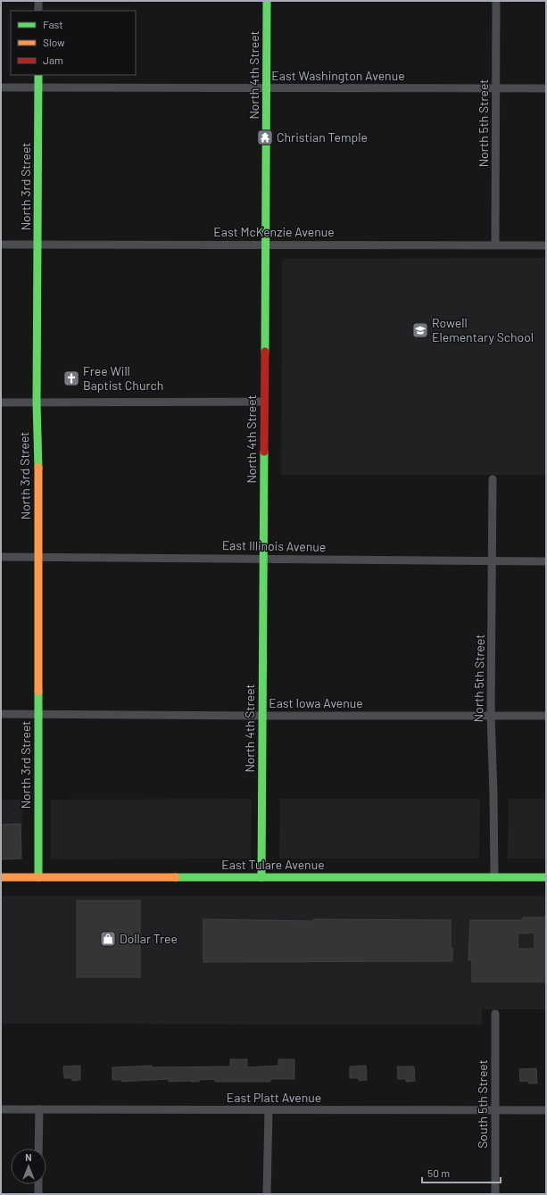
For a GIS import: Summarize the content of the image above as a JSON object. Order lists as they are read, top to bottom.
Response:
{
  "streets": {
    "street": [
      "North 4th Street",
      "East Washington Avenue",
      "North 5th Street",
      "North 3rd Street",
      "East McKenzie Avenue",
      "East Illinois Avenue",
      "East Iowa Avenue",
      "East Tulare Avenue",
      "East Platt Avenue",
      "South 5th Street"
    ]
  },
  "crossings": [
    ["North 4th Street", "East Washington Avenue"],
    ["North 4th Street", "East McKenzie Avenue"],
    ["North 4th Street", "East Illinois Avenue"],
    ["North 4th Street", "East Iowa Avenue"],
    ["North 4th Street", "East Tulare Avenue"],
    ["East Washington Avenue", "North 5th Street"],
    ["East Washington Avenue", "North 3rd Street"],
    ["North 5th Street", "East McKenzie Avenue"],
    ["North 5th Street", "East Illinois Avenue"],
    ["North 5th Street", "East Iowa Avenue"],
    ["North 5th Street", "East Tulare Avenue"],
    ["North 3rd Street", "East McKenzie Avenue"],
    ["North 3rd Street", "East Illinois Avenue"],
    ["North 3rd Street", "East Iowa Avenue"],
    ["North 3rd Street", "East Tulare Avenue"],
    ["East Platt Avenue", "South 5th Street"]
  ],
  "places": {
    "temple": ["Christian Temple"],
    "school or university": ["Rowell Elementary School"],
    "church": ["Free Will Baptist Church"],
    "shop": ["Dollar Tree"]
  },
  "legend": ["Fast", "Slow", "Jam"],
  "scale_bar": "50 m",
  "north": "top"
}
